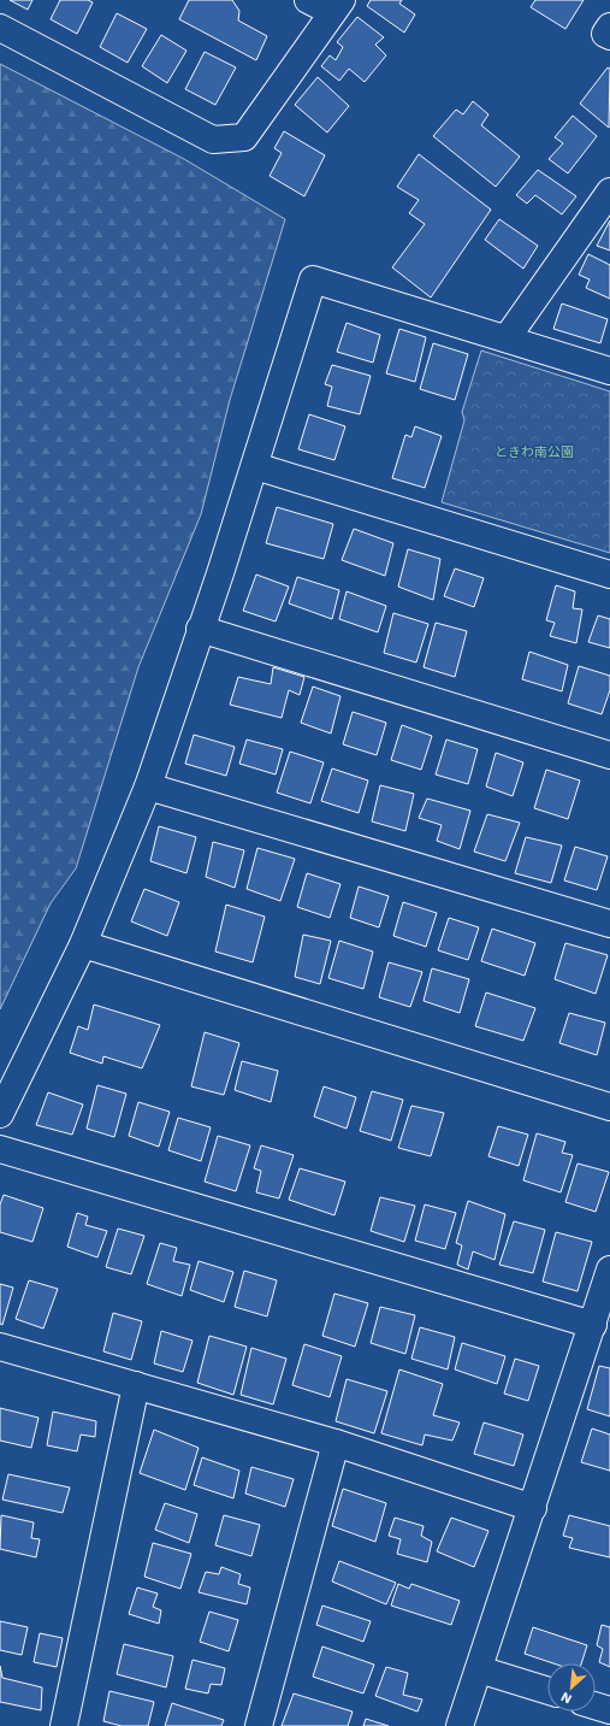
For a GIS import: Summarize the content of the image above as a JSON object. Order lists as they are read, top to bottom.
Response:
{
  "parks": ["ときわ南公園"],
  "north": "bottom left"
}
